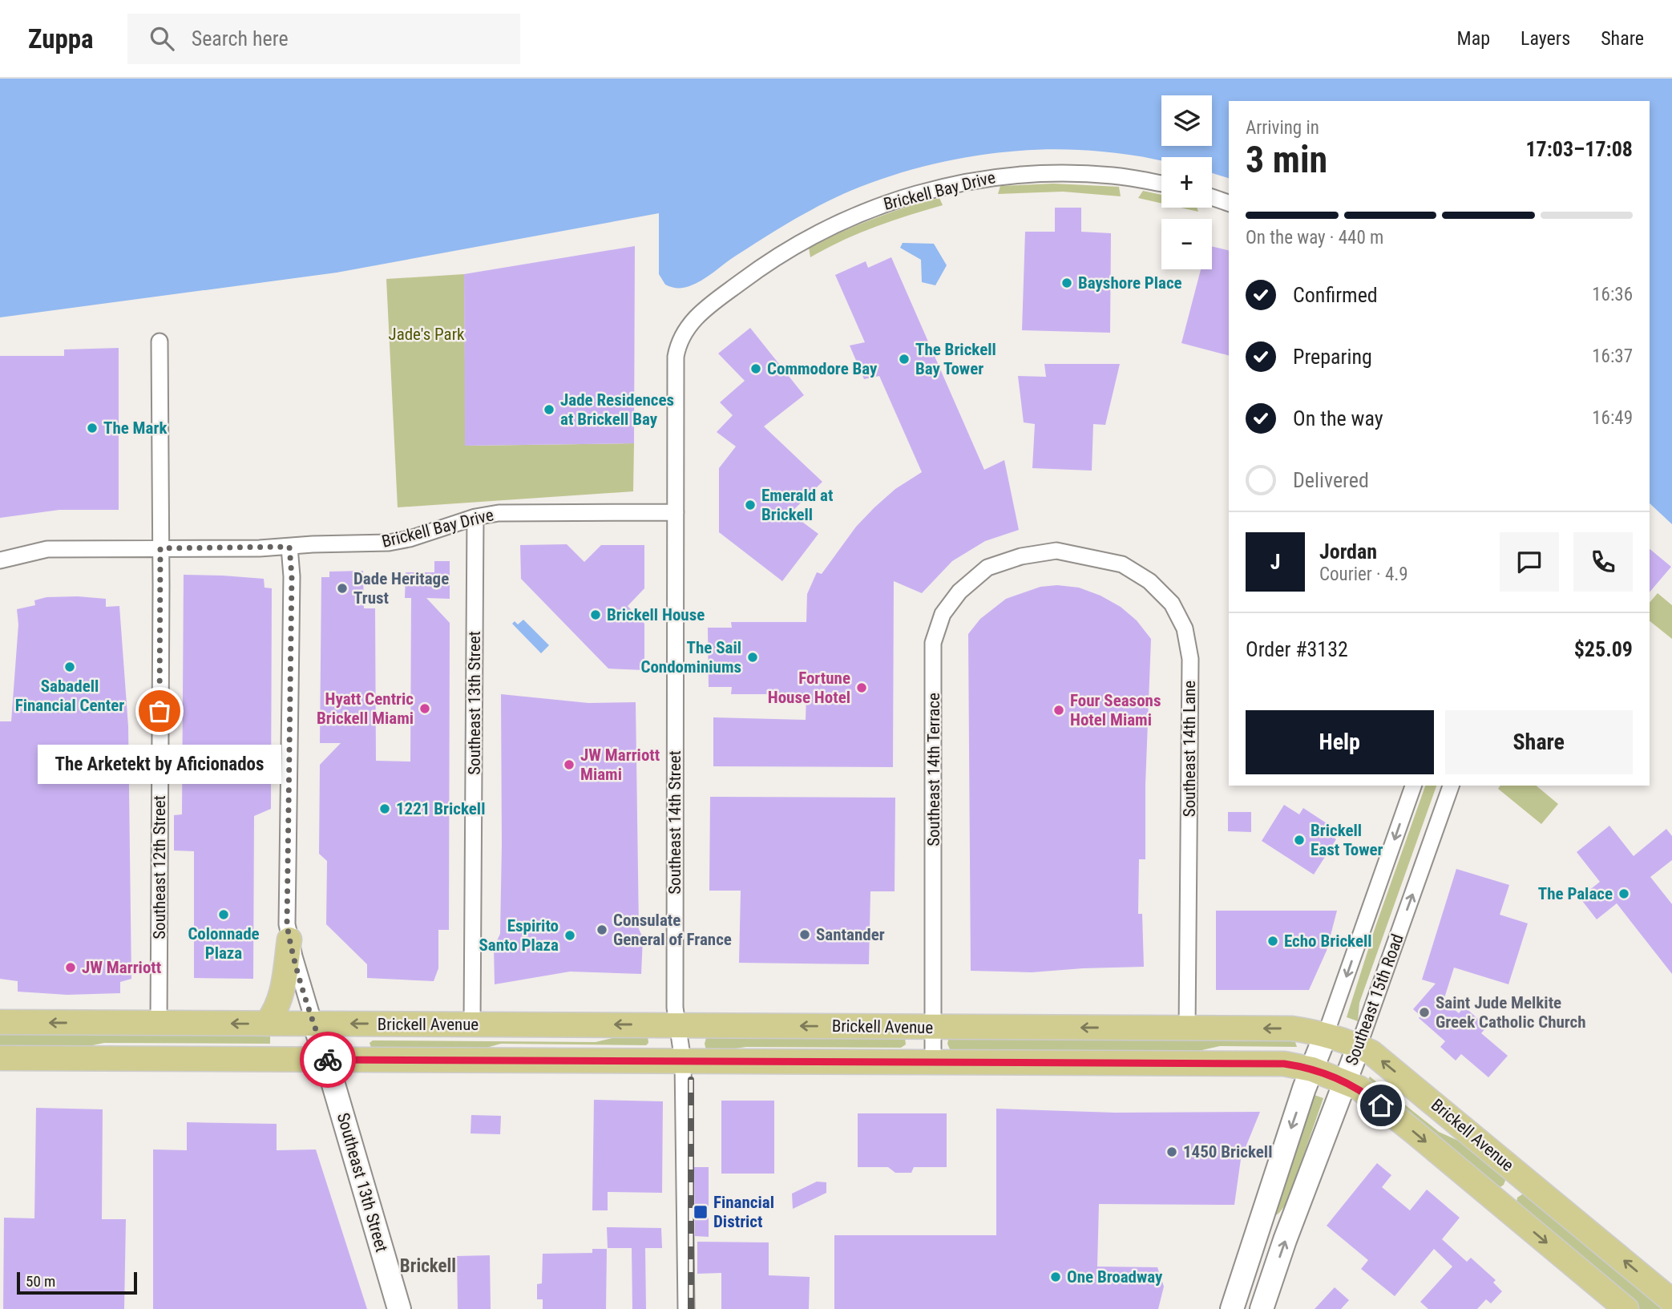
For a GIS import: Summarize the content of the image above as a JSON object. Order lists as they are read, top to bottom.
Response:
{
  "streets": {
    "main road": ["Brickell Avenue"],
    "street": [
      "Brickell Bay Drive",
      "Southeast 13th Street",
      "Southeast 14th Lane",
      "Southeast 14th Terrace",
      "Southeast 14th Street",
      "Southeast 12th Street",
      "Southeast 15th Road"
    ]
  },
  "crossings": [
    ["Brickell Bay Drive", "Southeast 13th Street"],
    ["Brickell Bay Drive", "Southeast 14th Street"],
    ["Brickell Bay Drive", "Southeast 12th Street"],
    ["Southeast 13th Street", "Brickell Avenue"],
    ["Southeast 14th Lane", "Southeast 14th Terrace"],
    ["Southeast 14th Lane", "Brickell Avenue"],
    ["Southeast 14th Terrace", "Brickell Avenue"],
    ["Southeast 14th Street", "Brickell Avenue"],
    ["Southeast 12th Street", "Brickell Avenue"],
    ["Southeast 15th Road", "Brickell Avenue"]
  ],
  "districts": ["Brickell"],
  "parks": ["Jade's Park"],
  "places": {
    "other": [
      "Bayshore Place",
      "The Brickell Bay Tower",
      "Commodore Bay",
      "Jade Residences at Brickell Bay",
      "The Mark",
      "Emerald at Brickell",
      "Dade Heritage Trust",
      "Brickell House",
      "The Sail Condominiums",
      "Sabadell Financial Center",
      "Fortune House Hotel",
      "Hyatt Centric Brickell Miami",
      "Four Seasons Hotel Miami",
      "The Arketekt by Aficionados",
      "JW Marriott Miami",
      "1221 Brickell",
      "Brickell East Tower",
      "The Palace",
      "Colonnade Plaza",
      "Consulate General of France",
      "Santander",
      "Espirito Santo Plaza",
      "Echo Brickell",
      "JW Marriott",
      "Saint Jude Melkite Greek Catholic Church",
      "1450 Brickell",
      "One Broadway"
    ],
    "transit": ["Financial District"]
  },
  "scale_bar": "50 m",
  "page": {
    "header": "Zuppa",
    "search": "Search here",
    "nav": ["Map", "Layers", "Share"],
    "map_buttons": ["+", "−"],
    "heading": ["3 min", "Arriving in", "17:03–17:08"],
    "panel": [
      "Jordan",
      "Courier · 4.9",
      "Order #3132",
      "$25.09"
    ],
    "bar": "On the way · 440 m",
    "list": [
      ["Confirmed", "16:36"],
      ["Preparing", "16:37"],
      ["On the way", "16:49"],
      "Delivered"
    ],
    "round": "J",
    "buttons": ["Help", "Share"],
    "bubble": "The Arketekt by Aficionados",
    "scale": "50 m"
  }
}
